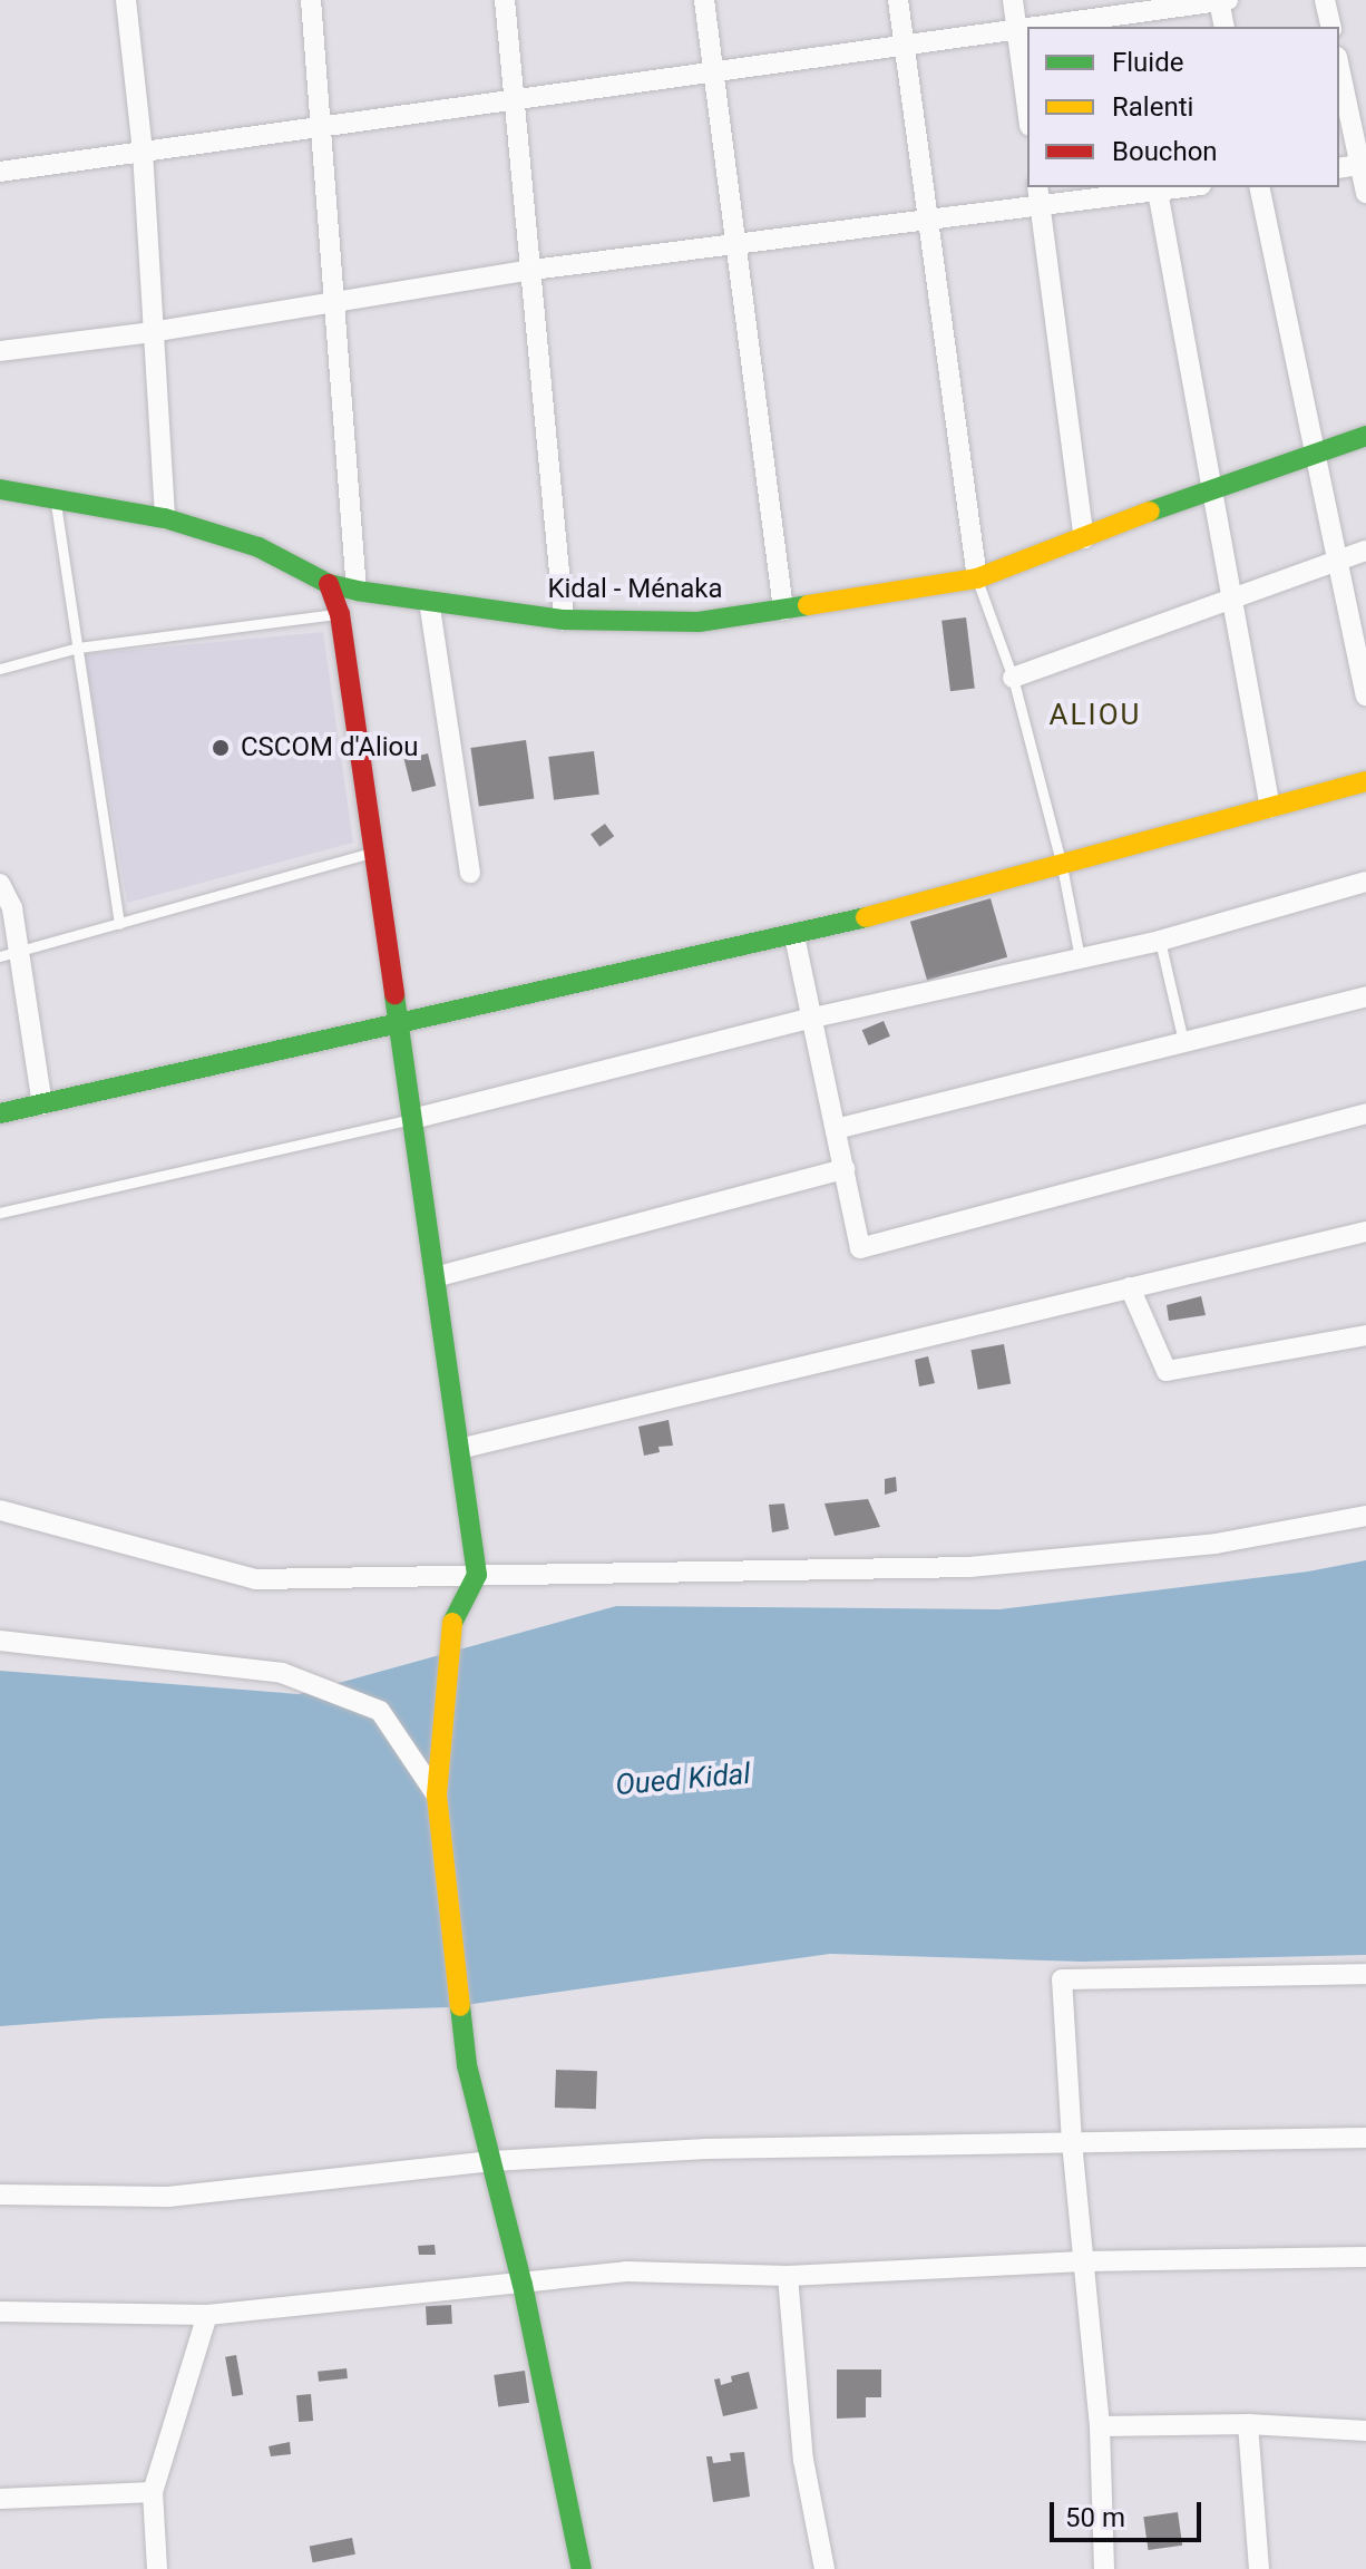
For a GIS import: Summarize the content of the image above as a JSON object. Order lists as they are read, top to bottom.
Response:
{
  "streets": {
    "street": ["Kidal - Ménaka"]
  },
  "districts": ["ALIOU"],
  "water": ["Oued Kidal"],
  "places": ["CSCOM d'Aliou"],
  "legend": ["Fluide", "Ralenti", "Bouchon"],
  "scale_bar": "50 m"
}
